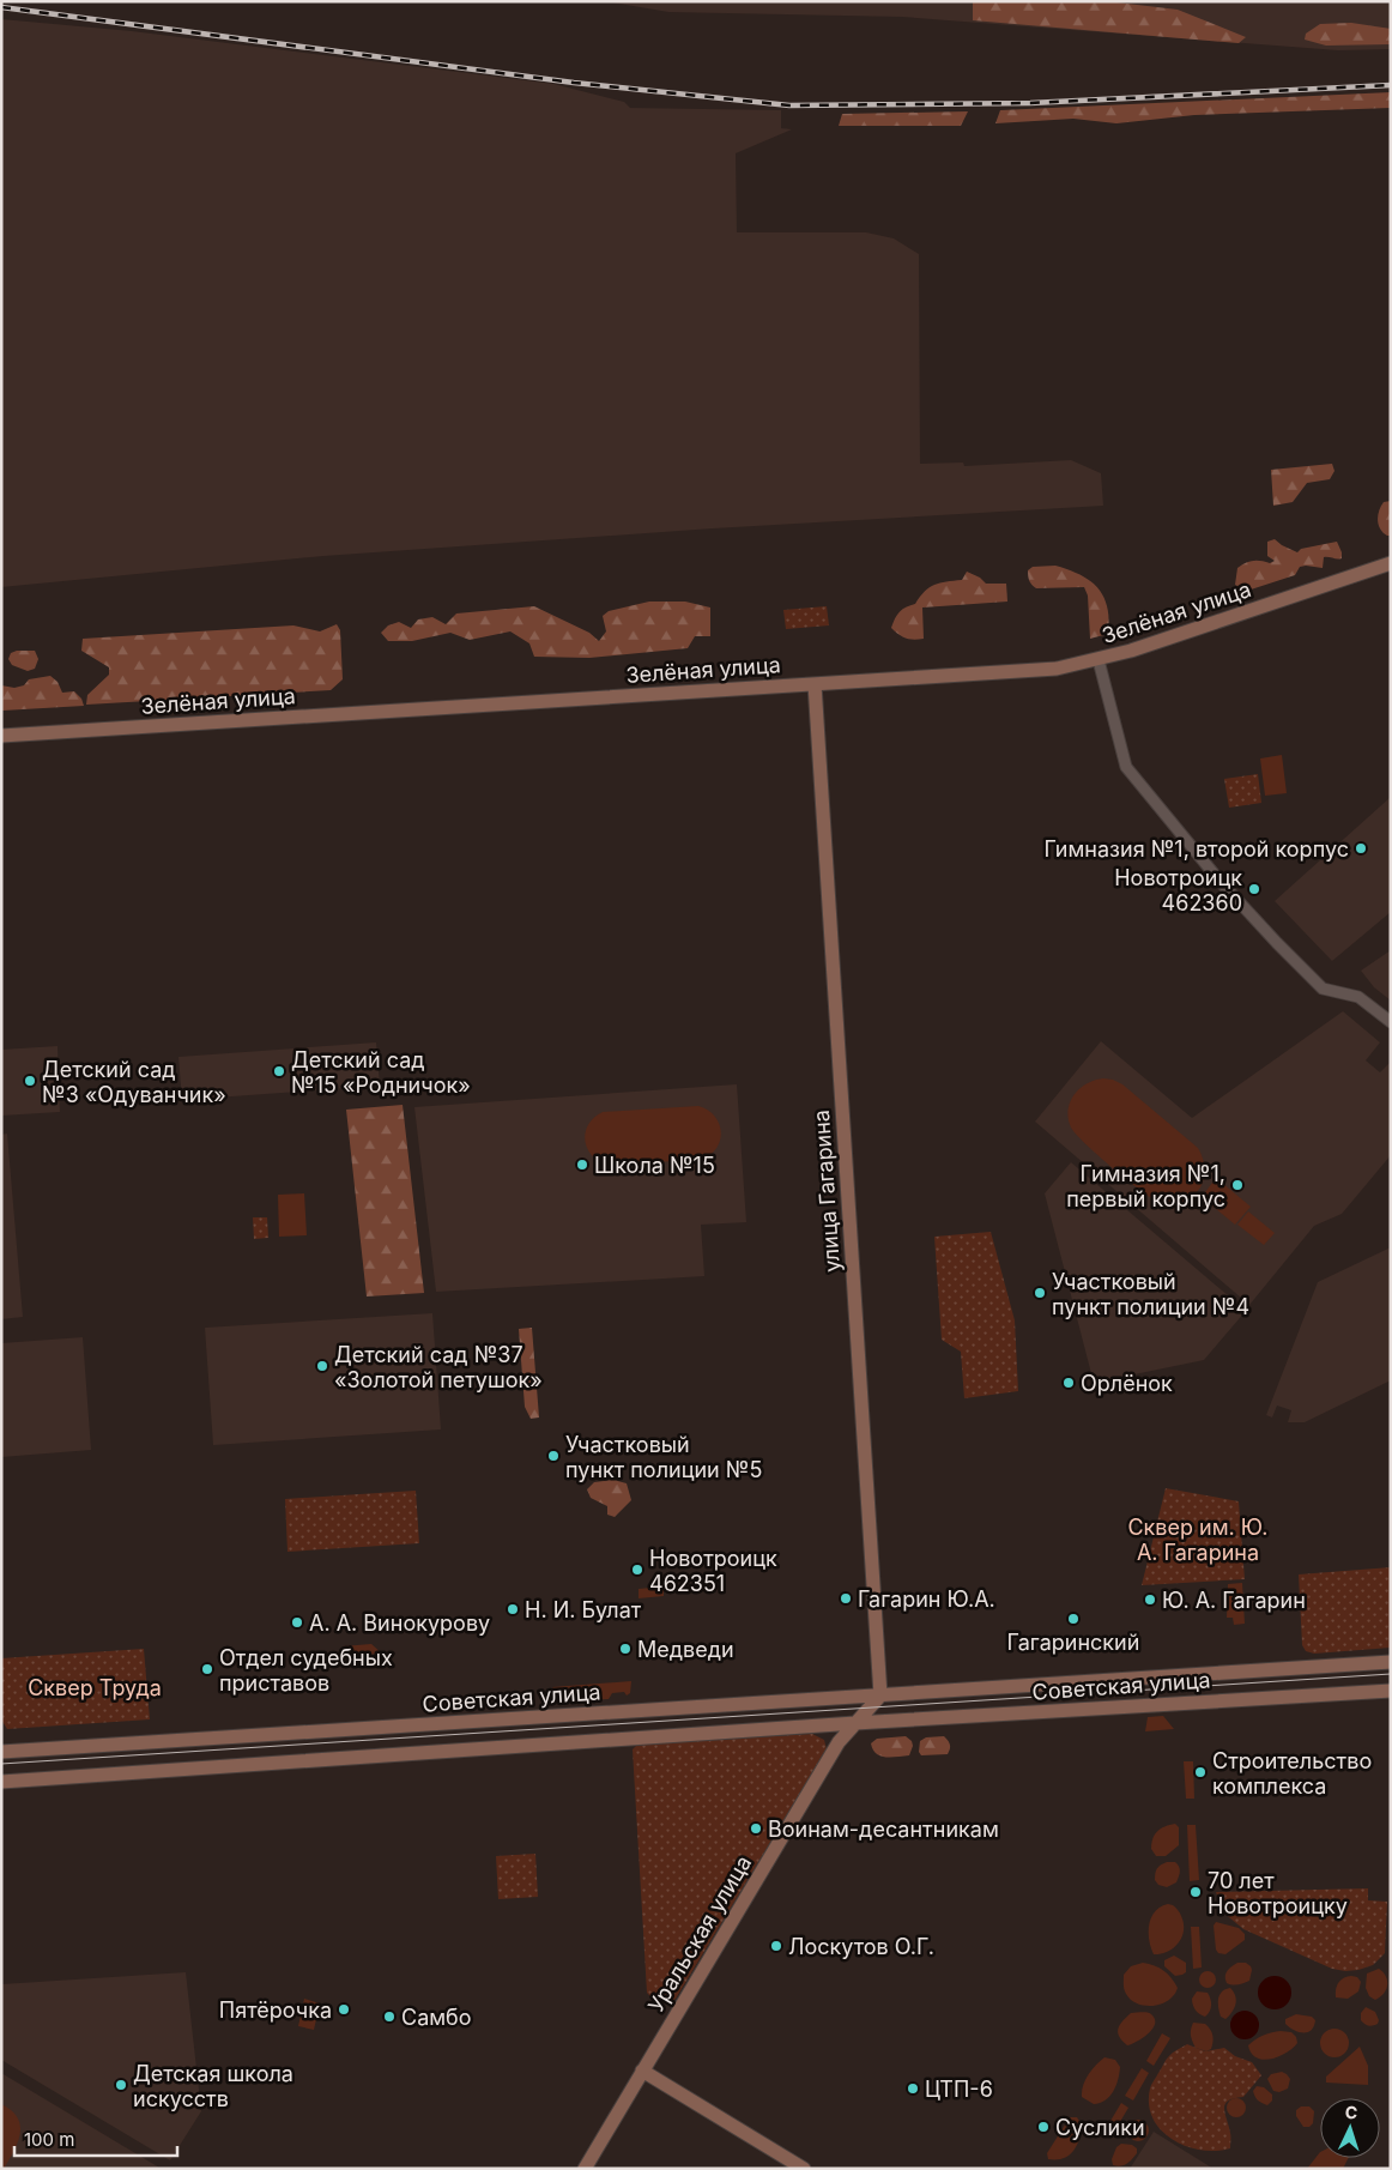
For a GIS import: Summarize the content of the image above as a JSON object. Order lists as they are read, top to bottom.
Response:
{
  "streets": {
    "main road": [
      "Зелёная улица",
      "улица Гагарина",
      "Советская улица",
      "Уральская улица"
    ]
  },
  "crossings": [
    ["Зелёная улица", "улица Гагарина"],
    ["улица Гагарина", "Советская улица"],
    ["Советская улица", "Уральская улица"]
  ],
  "parks": ["Сквер им. Ю. А. Гагарина", "Сквер Труда"],
  "places": [
    "Гимназия №1, второй корпус",
    "Новотроицк 462360",
    "Детский сад №15 «Родничок»",
    "Детский сад №3 «Одуванчик»",
    "Школа №15",
    "Гимназия №1, первый корпус",
    "Участковый пункт полиции №4",
    "Детский сад №37 «Золотой петушок»",
    "Орлёнок",
    "Участковый пункт полиции №5",
    "Новотроицк 462351",
    "Гагарин Ю.А.",
    "Ю. А. Гагарин",
    "Н. И. Булат",
    "Гагаринский",
    "А. А. Винокурову",
    "Медведи",
    "Отдел судебных приставов",
    "Строительство комплекса",
    "Воинам-десантникам",
    "70 лет Новотроицку",
    "Лоскутов О.Г.",
    "Пятёрочка",
    "Самбо",
    "Детская школа искусств",
    "ЦТП-6",
    "Суслики"
  ],
  "scale_bar": "100 m",
  "north": "top"
}
